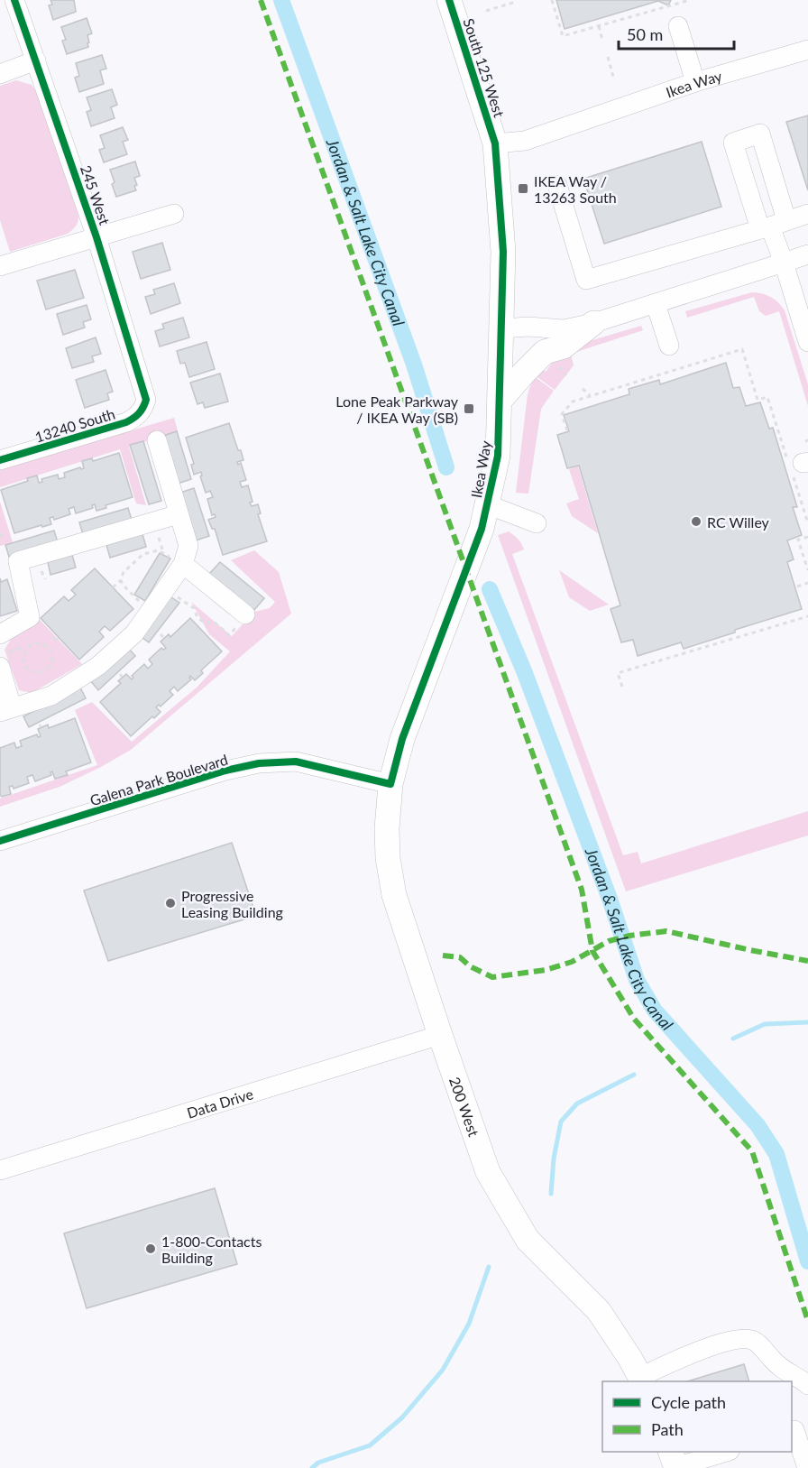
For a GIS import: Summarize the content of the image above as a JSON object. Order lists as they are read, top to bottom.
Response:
{
  "streets": {
    "main road": ["South 125 West", "Ikea Way", "200 West"],
    "street": [
      "245 West",
      "13240 South",
      "Galena Park Boulevard",
      "Data Drive"
    ]
  },
  "crossings": [
    ["South 125 West", "Ikea Way"],
    ["Ikea Way", "Galena Park Boulevard"],
    ["Ikea Way", "200 West"],
    ["245 West", "13240 South"],
    ["Galena Park Boulevard", "200 West"],
    ["Data Drive", "200 West"]
  ],
  "water": ["Jordan & Salt Lake City Canal"],
  "places": {
    "transit": ["IKEA Way / 13263 South", "Lone Peak Parkway / IKEA Way (SB)"],
    "other": ["RC Willey", "Progressive Leasing Building", "1-800-Contacts Building"]
  },
  "legend": ["Cycle path", "Path"],
  "scale_bar": "50 m"
}
